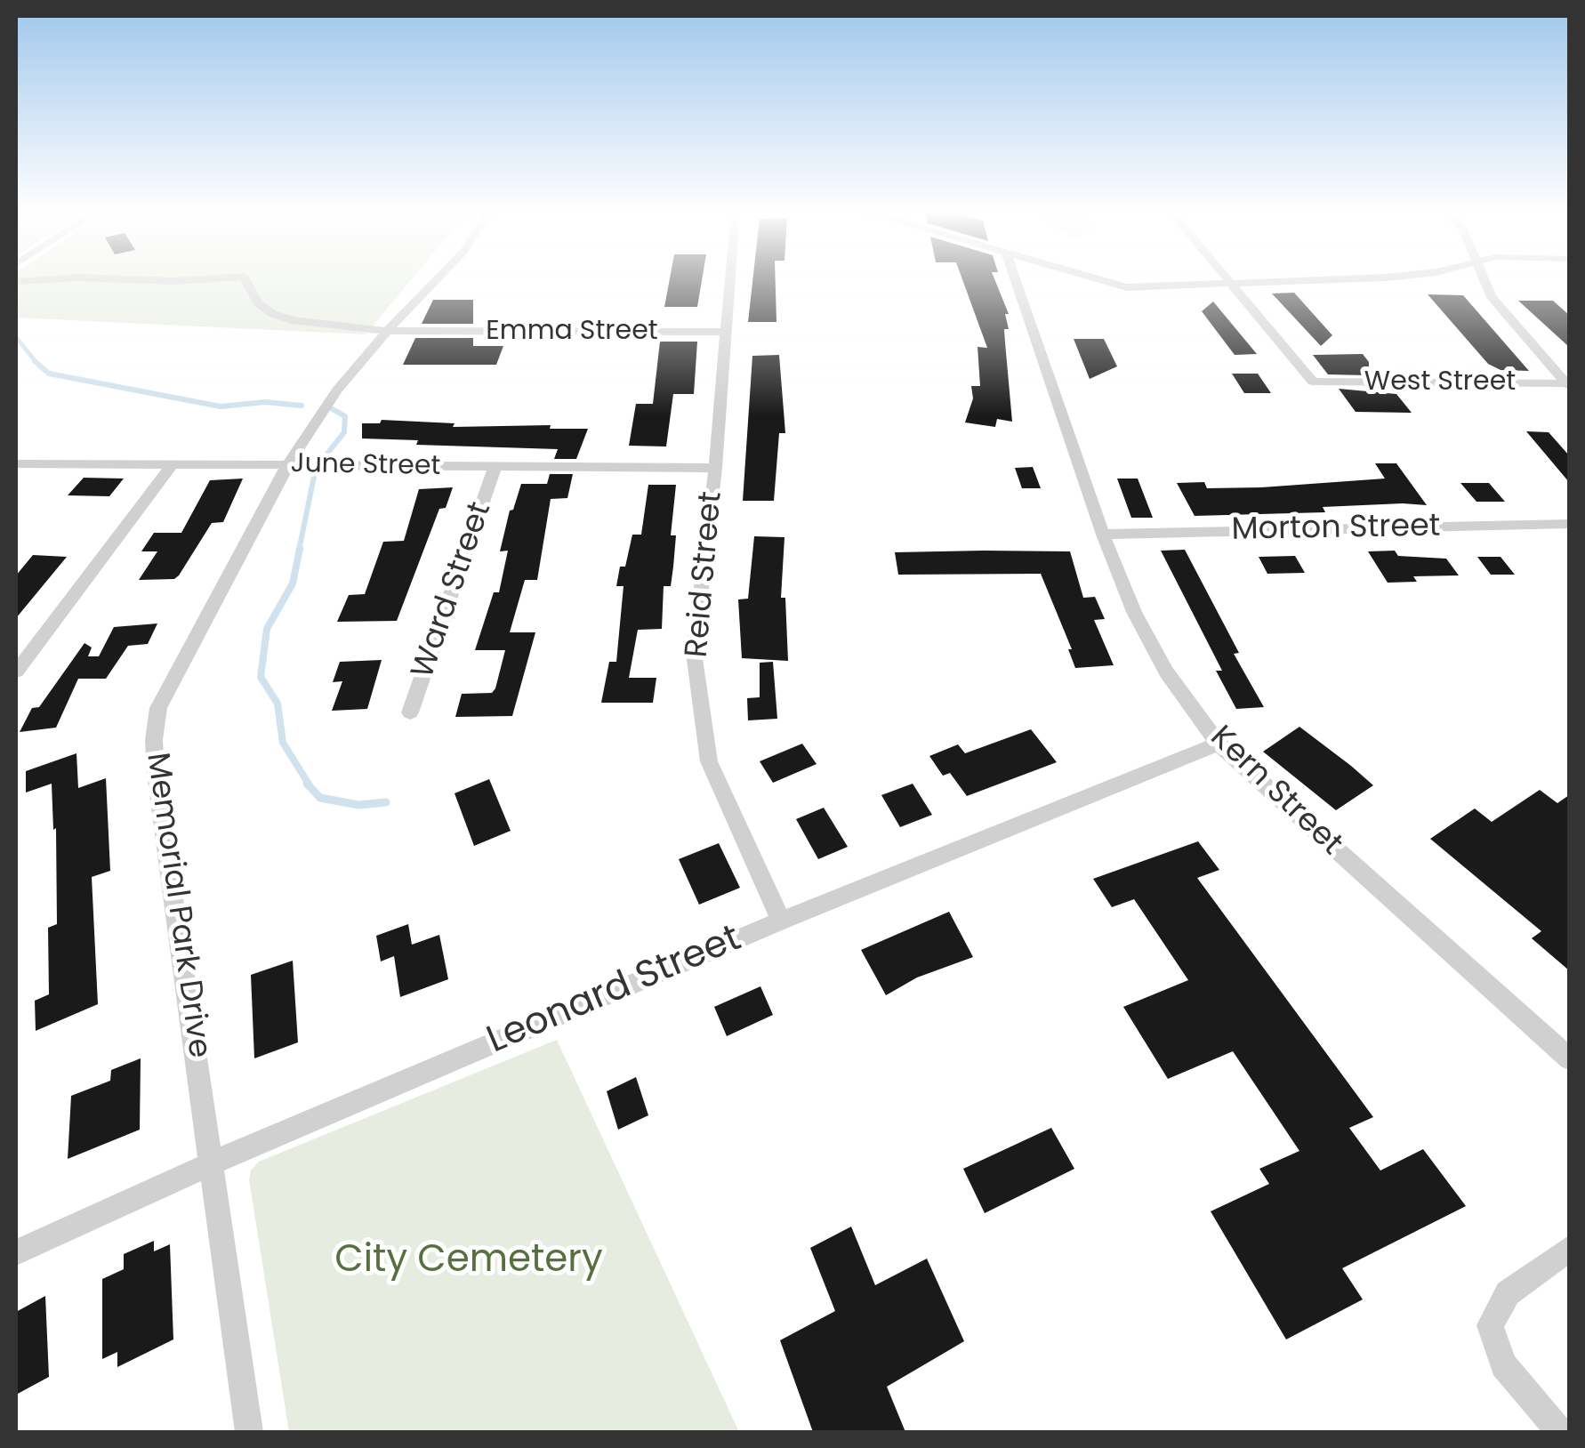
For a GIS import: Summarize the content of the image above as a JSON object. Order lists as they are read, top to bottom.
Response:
{
  "streets": {
    "street": [
      "Emma Street",
      "West Street",
      "June Street",
      "Morton Street",
      "Reid Street",
      "Ward Street",
      "Kern Street",
      "Memorial Park Drive",
      "Leonard Street"
    ]
  },
  "crossings": [
    ["Emma Street", "Reid Street"],
    ["Emma Street", "Memorial Park Drive"],
    ["June Street", "Reid Street"],
    ["June Street", "Ward Street"],
    ["June Street", "Memorial Park Drive"],
    ["Morton Street", "Kern Street"],
    ["Reid Street", "Leonard Street"],
    ["Kern Street", "Leonard Street"],
    ["Memorial Park Drive", "Leonard Street"]
  ],
  "parks": ["City Cemetery"]
}
